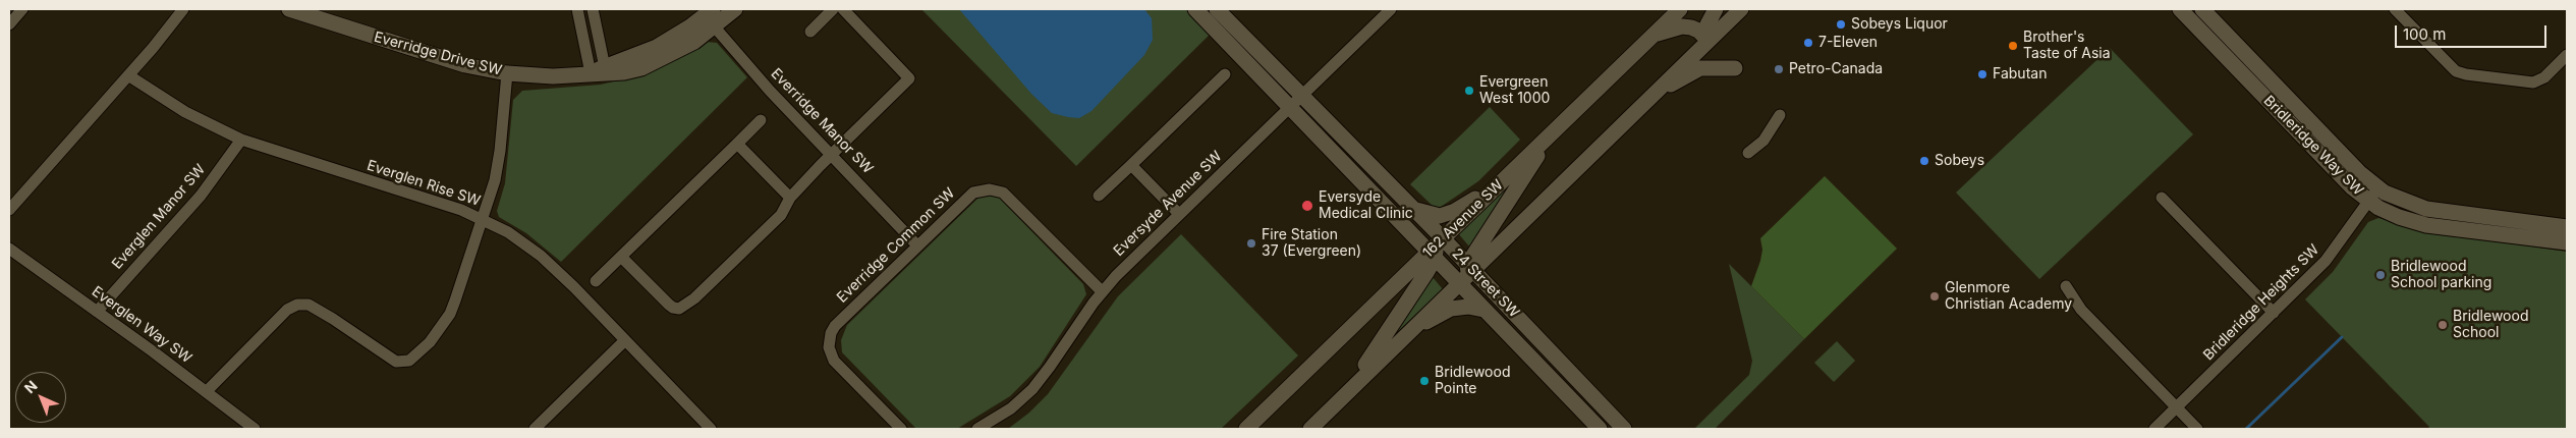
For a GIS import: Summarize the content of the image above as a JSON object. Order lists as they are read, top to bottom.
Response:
{
  "streets": {
    "street": [
      "Everridge Drive SW",
      "Everridge Manor SW",
      "Bridleridge Way SW",
      "Everglen Rise SW",
      "Eversyde Avenue SW",
      "Everglen Manor SW",
      "162 Avenue SW",
      "Everridge Common SW",
      "24 Street SW",
      "Bridleridge Heights SW",
      "Everglen Way SW"
    ]
  },
  "crossings": [
    ["Everridge Drive SW", "Everridge Manor SW"],
    ["Everridge Manor SW", "Everridge Common SW"],
    ["Bridleridge Way SW", "Bridleridge Heights SW"],
    ["Everglen Rise SW", "Everglen Manor SW"],
    ["Eversyde Avenue SW", "Everridge Common SW"],
    ["Eversyde Avenue SW", "24 Street SW"],
    ["Everglen Manor SW", "Everglen Way SW"],
    ["162 Avenue SW", "24 Street SW"]
  ],
  "places": [
    "Sobeys Liquor",
    "7-Eleven",
    "Brother's Taste of Asia",
    "Petro-Canada",
    "Fabutan",
    "Evergreen West 1000",
    "Sobeys",
    "Eversyde Medical Clinic",
    "Fire Station 37 (Evergreen)",
    "Bridlewood School parking",
    "Glenmore Christian Academy",
    "Bridlewood School",
    "Bridlewood Pointe"
  ],
  "scale_bar": "100 m",
  "north": "top left"
}
